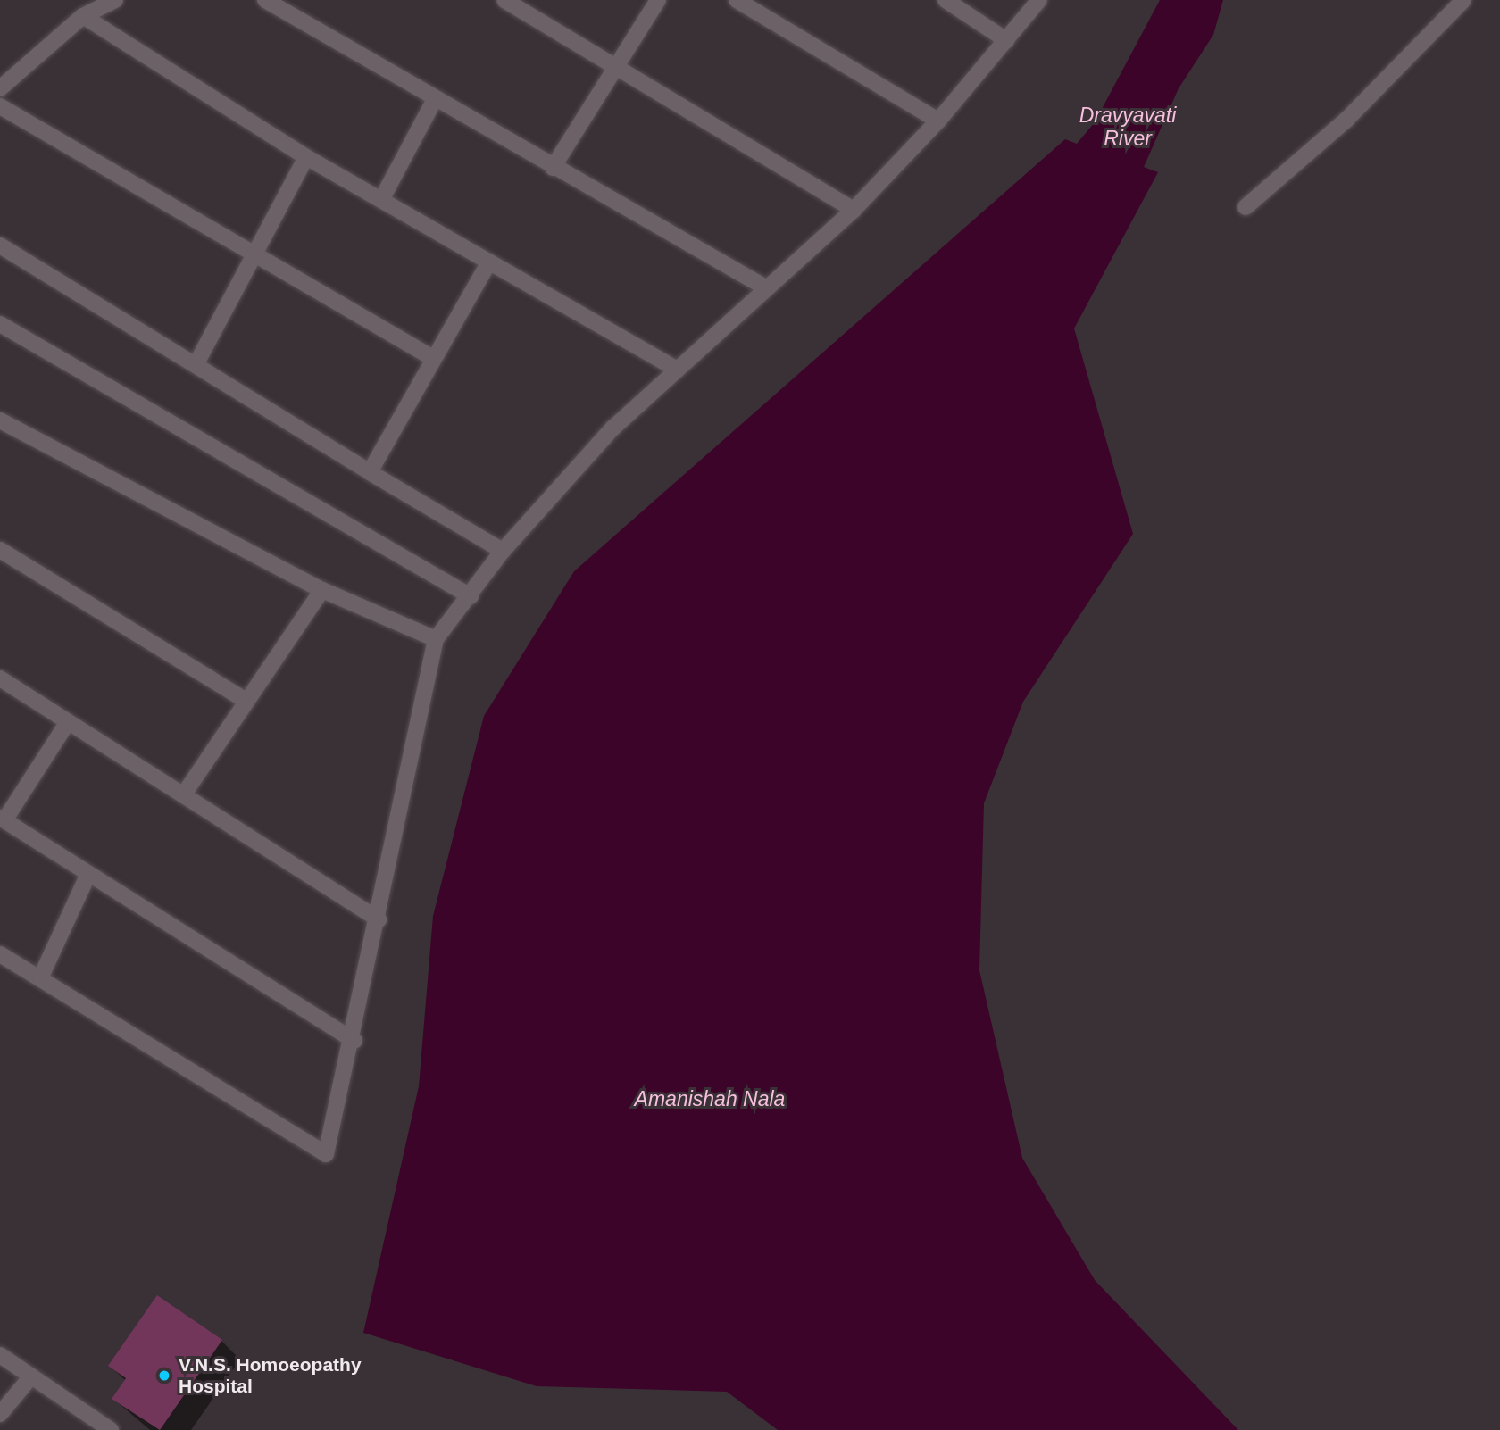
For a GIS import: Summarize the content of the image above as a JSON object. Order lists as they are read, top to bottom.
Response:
{
  "water": ["Dravyavati River", "Amanishah Nala"],
  "places": ["V.N.S. Homoeopathy Hospital"]
}
